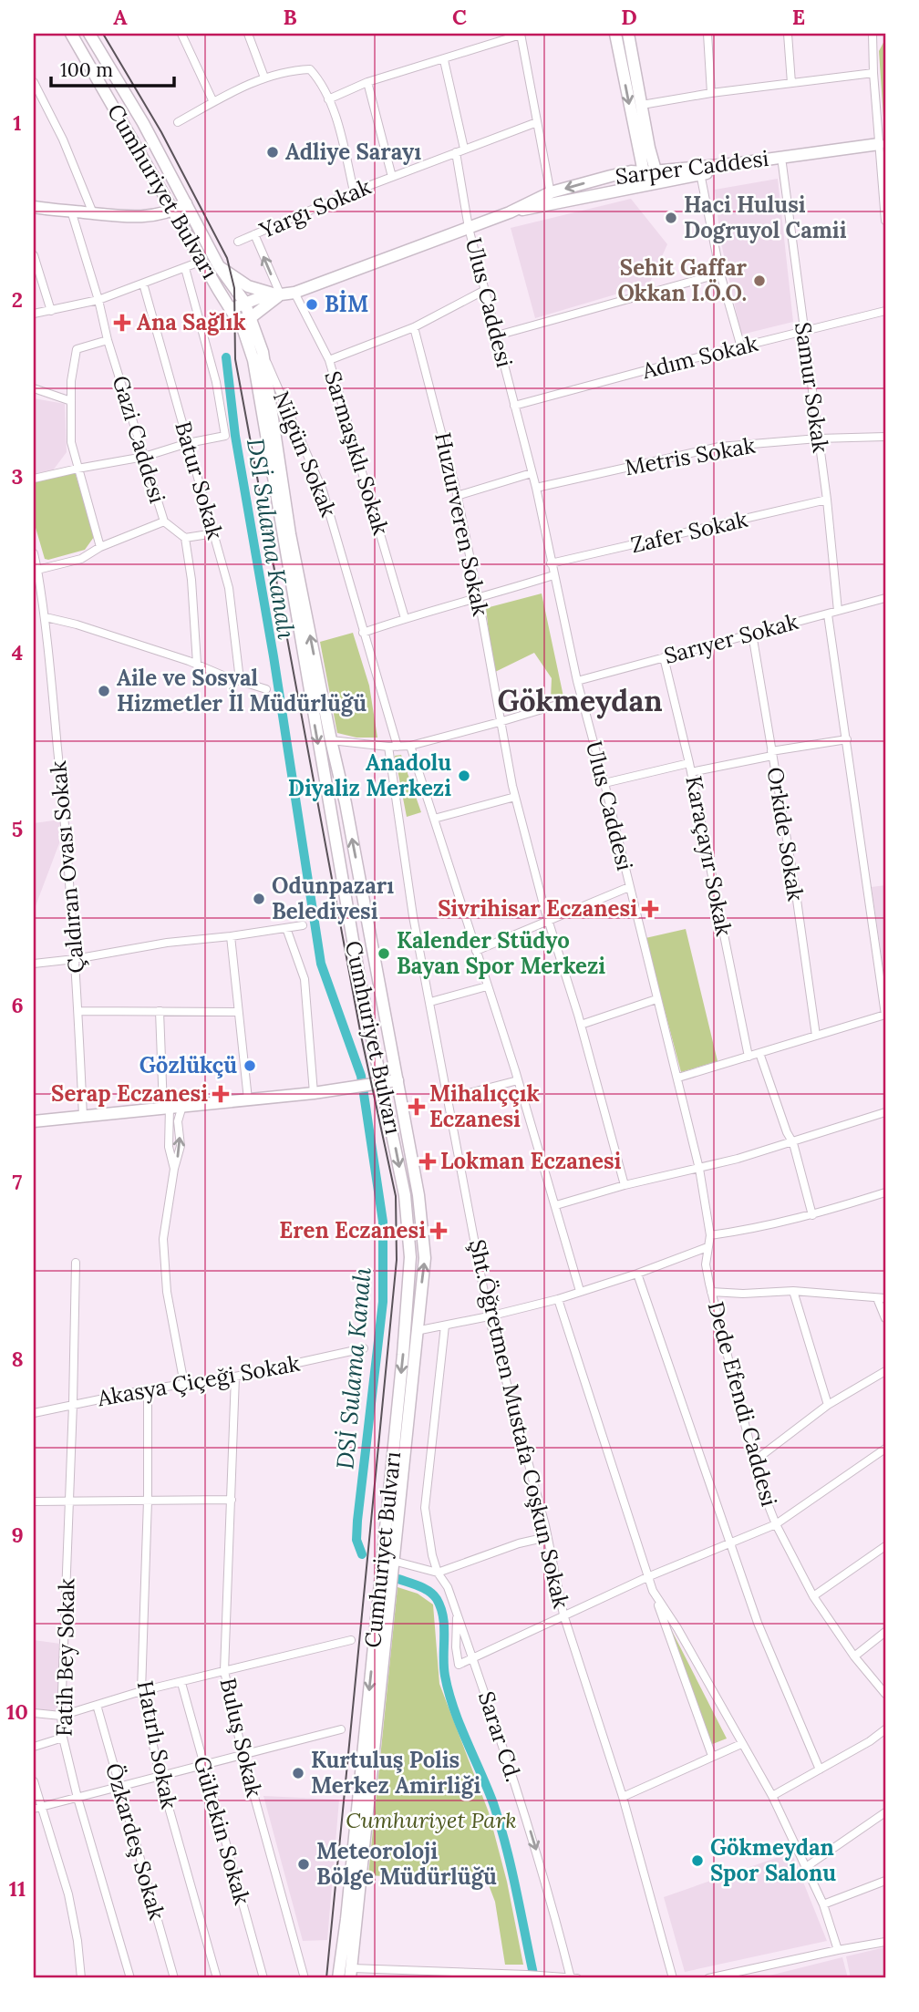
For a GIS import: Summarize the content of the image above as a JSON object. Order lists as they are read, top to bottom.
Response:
{
  "streets": {
    "main road": ["Sarper Caddesi", "Cumhuriyet Bulvarı"],
    "street": [
      "Yargı Sokak",
      "Ulus Caddesi",
      "Adım Sokak",
      "Samur Sokak",
      "Gazi Caddesi",
      "Sarmaşıklı Sokak",
      "Nilgün Sokak",
      "Metris Sokak",
      "Batur Sokak",
      "Huzurveren Sokak",
      "Zafer Sokak",
      "Sarıyer Sokak",
      "Orkide Sokak",
      "Karaçayır Sokak",
      "Çaldıran Ovası Sokak",
      "Akasya Çiçeği Sokak",
      "Dede Efendi Caddesi",
      "Şht.Öğretmen Mustafa Coşkun Sokak",
      "Fatih Bey Sokak",
      "Sarar Cd.",
      "Buluş Sokak",
      "Hatırlı Sokak",
      "Gültekin Sokak",
      "Özkardeş Sokak"
    ]
  },
  "crossings": [
    ["Sarper Caddesi", "Cumhuriyet Bulvarı"],
    ["Sarper Caddesi", "Ulus Caddesi"],
    ["Sarper Caddesi", "Samur Sokak"],
    ["Sarper Caddesi", "Sarmaşıklı Sokak"],
    ["Cumhuriyet Bulvarı", "Nilgün Sokak"],
    ["Yargı Sokak", "Ulus Caddesi"],
    ["Ulus Caddesi", "Adım Sokak"],
    ["Ulus Caddesi", "Metris Sokak"],
    ["Ulus Caddesi", "Zafer Sokak"],
    ["Ulus Caddesi", "Sarıyer Sokak"],
    ["Ulus Caddesi", "Dede Efendi Caddesi"],
    ["Adım Sokak", "Samur Sokak"],
    ["Samur Sokak", "Metris Sokak"],
    ["Samur Sokak", "Zafer Sokak"],
    ["Samur Sokak", "Sarıyer Sokak"],
    ["Sarıyer Sokak", "Orkide Sokak"],
    ["Sarıyer Sokak", "Karaçayır Sokak"],
    ["Akasya Çiçeği Sokak", "Fatih Bey Sokak"],
    ["Akasya Çiçeği Sokak", "Buluş Sokak"],
    ["Akasya Çiçeği Sokak", "Hatırlı Sokak"]
  ],
  "one_way": ["Sarar Cd."],
  "districts": ["Gökmeydan"],
  "water": ["DSİ Sulama Kanalı"],
  "parks": ["Cumhuriyet Park"],
  "places": {
    "other": [
      "Adliye Sarayı",
      "Haci Hulusi Dogruyol Camii",
      "Sehit Gaffar Okkan I.Ö.O.",
      "BİM",
      "Aile ve Sosyal Hizmetler İl Müdürlüğü",
      "Anadolu Diyaliz Merkezi",
      "Odunpazarı Belediyesi",
      "Kalender Stüdyo Bayan Spor Merkezi",
      "Gözlükçü",
      "Kurtuluş Polis Merkez Amirliği",
      "Gökmeydan Spor Salonu",
      "Meteoroloji Bölge Müdürlüğü"
    ],
    "health": [
      "Ana Sağlık",
      "Sivrihisar Eczanesi",
      "Serap Eczanesi",
      "Mihalıççık Eczanesi",
      "Lokman Eczanesi",
      "Eren Eczanesi"
    ]
  },
  "scale_bar": "100 m",
  "grid": {
    "columns": [
      "A",
      "B",
      "C",
      "D",
      "E"
    ],
    "rows": [
      "1",
      "2",
      "3",
      "4",
      "5",
      "6",
      "7",
      "8",
      "9",
      "10",
      "11"
    ]
  }
}
